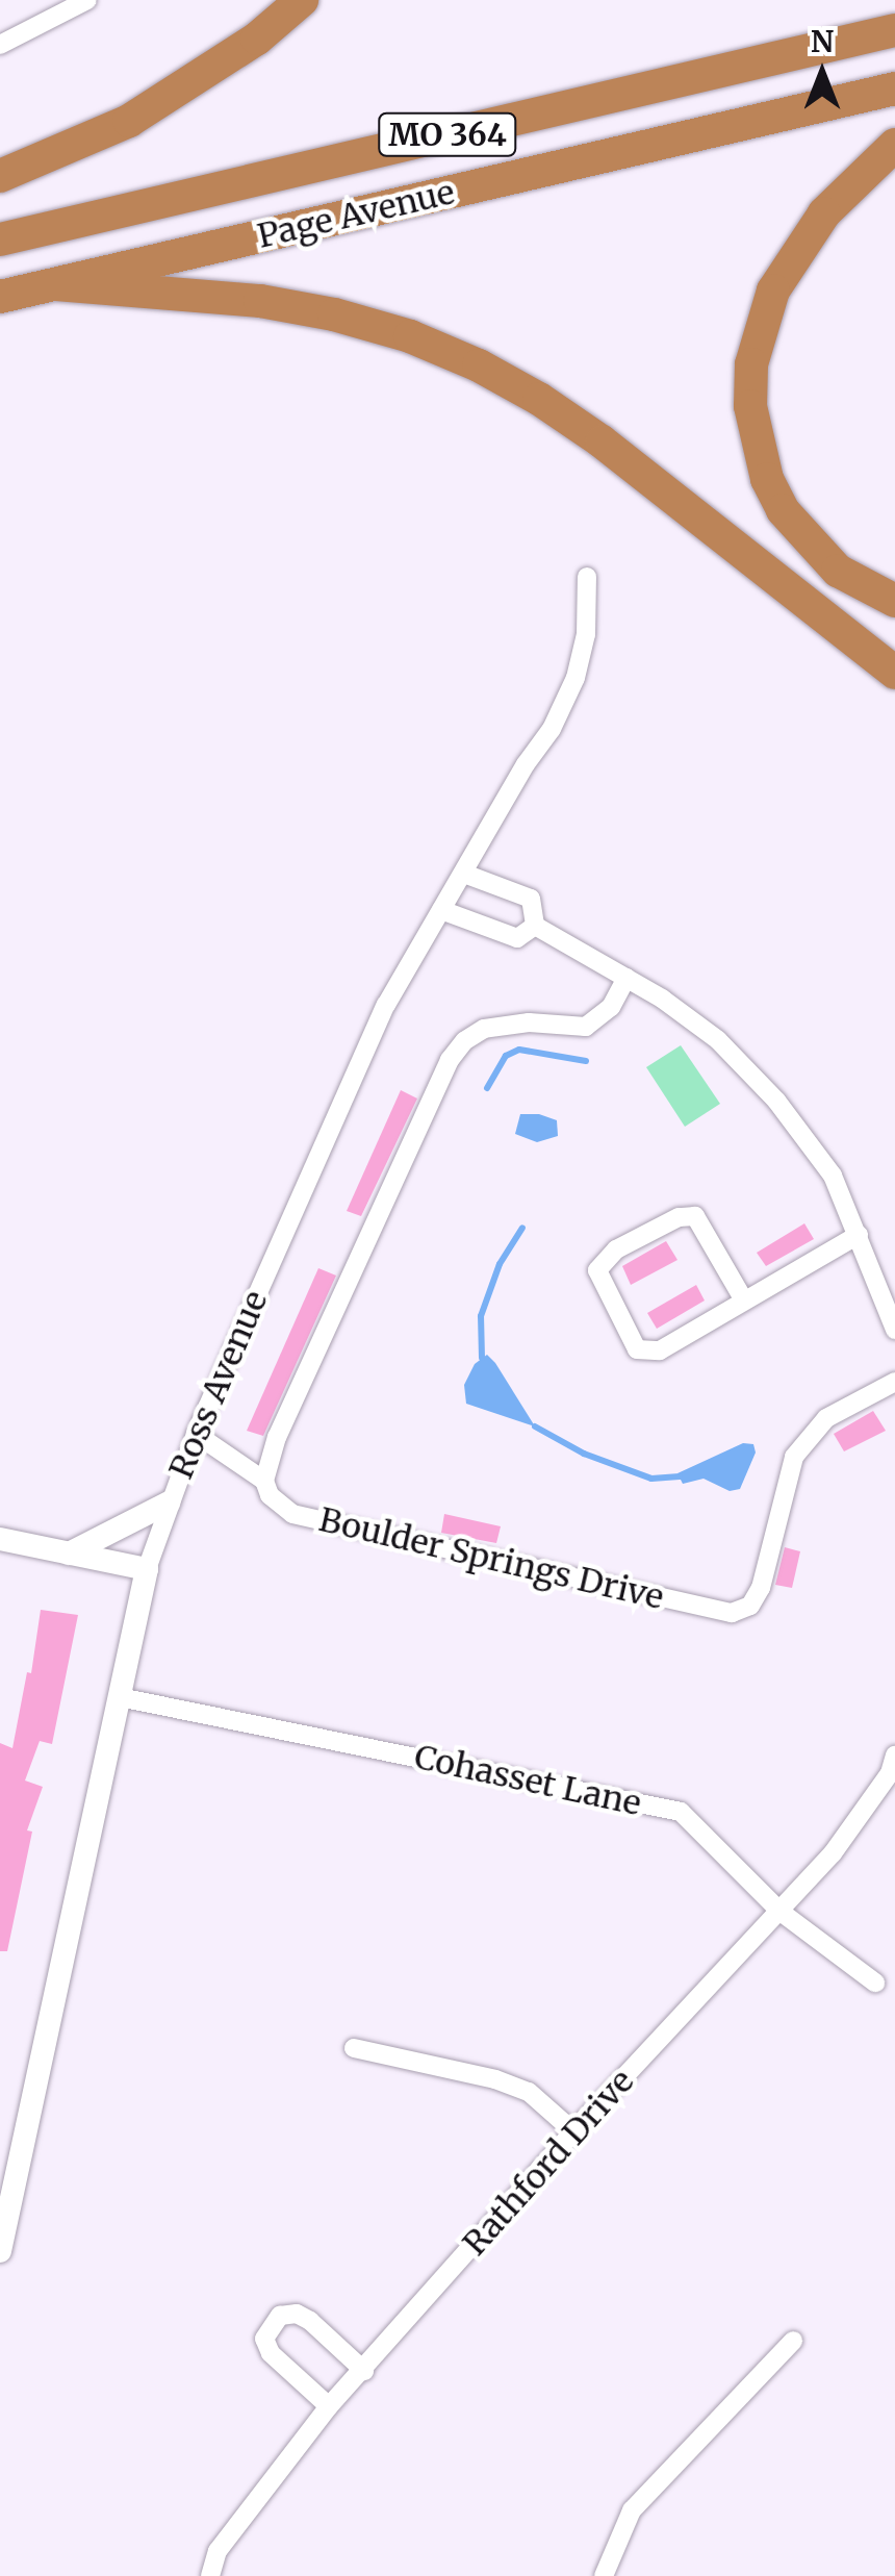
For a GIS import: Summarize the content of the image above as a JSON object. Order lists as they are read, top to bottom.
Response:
{
  "streets": {
    "highway": ["MO 364", "Page Avenue"],
    "street": [
      "Ross Avenue",
      "Boulder Springs Drive",
      "Cohasset Lane",
      "Rathford Drive"
    ]
  },
  "crossings": [
    ["Ross Avenue", "Boulder Springs Drive"],
    ["Ross Avenue", "Cohasset Lane"],
    ["Cohasset Lane", "Rathford Drive"]
  ],
  "north": "top"
}
